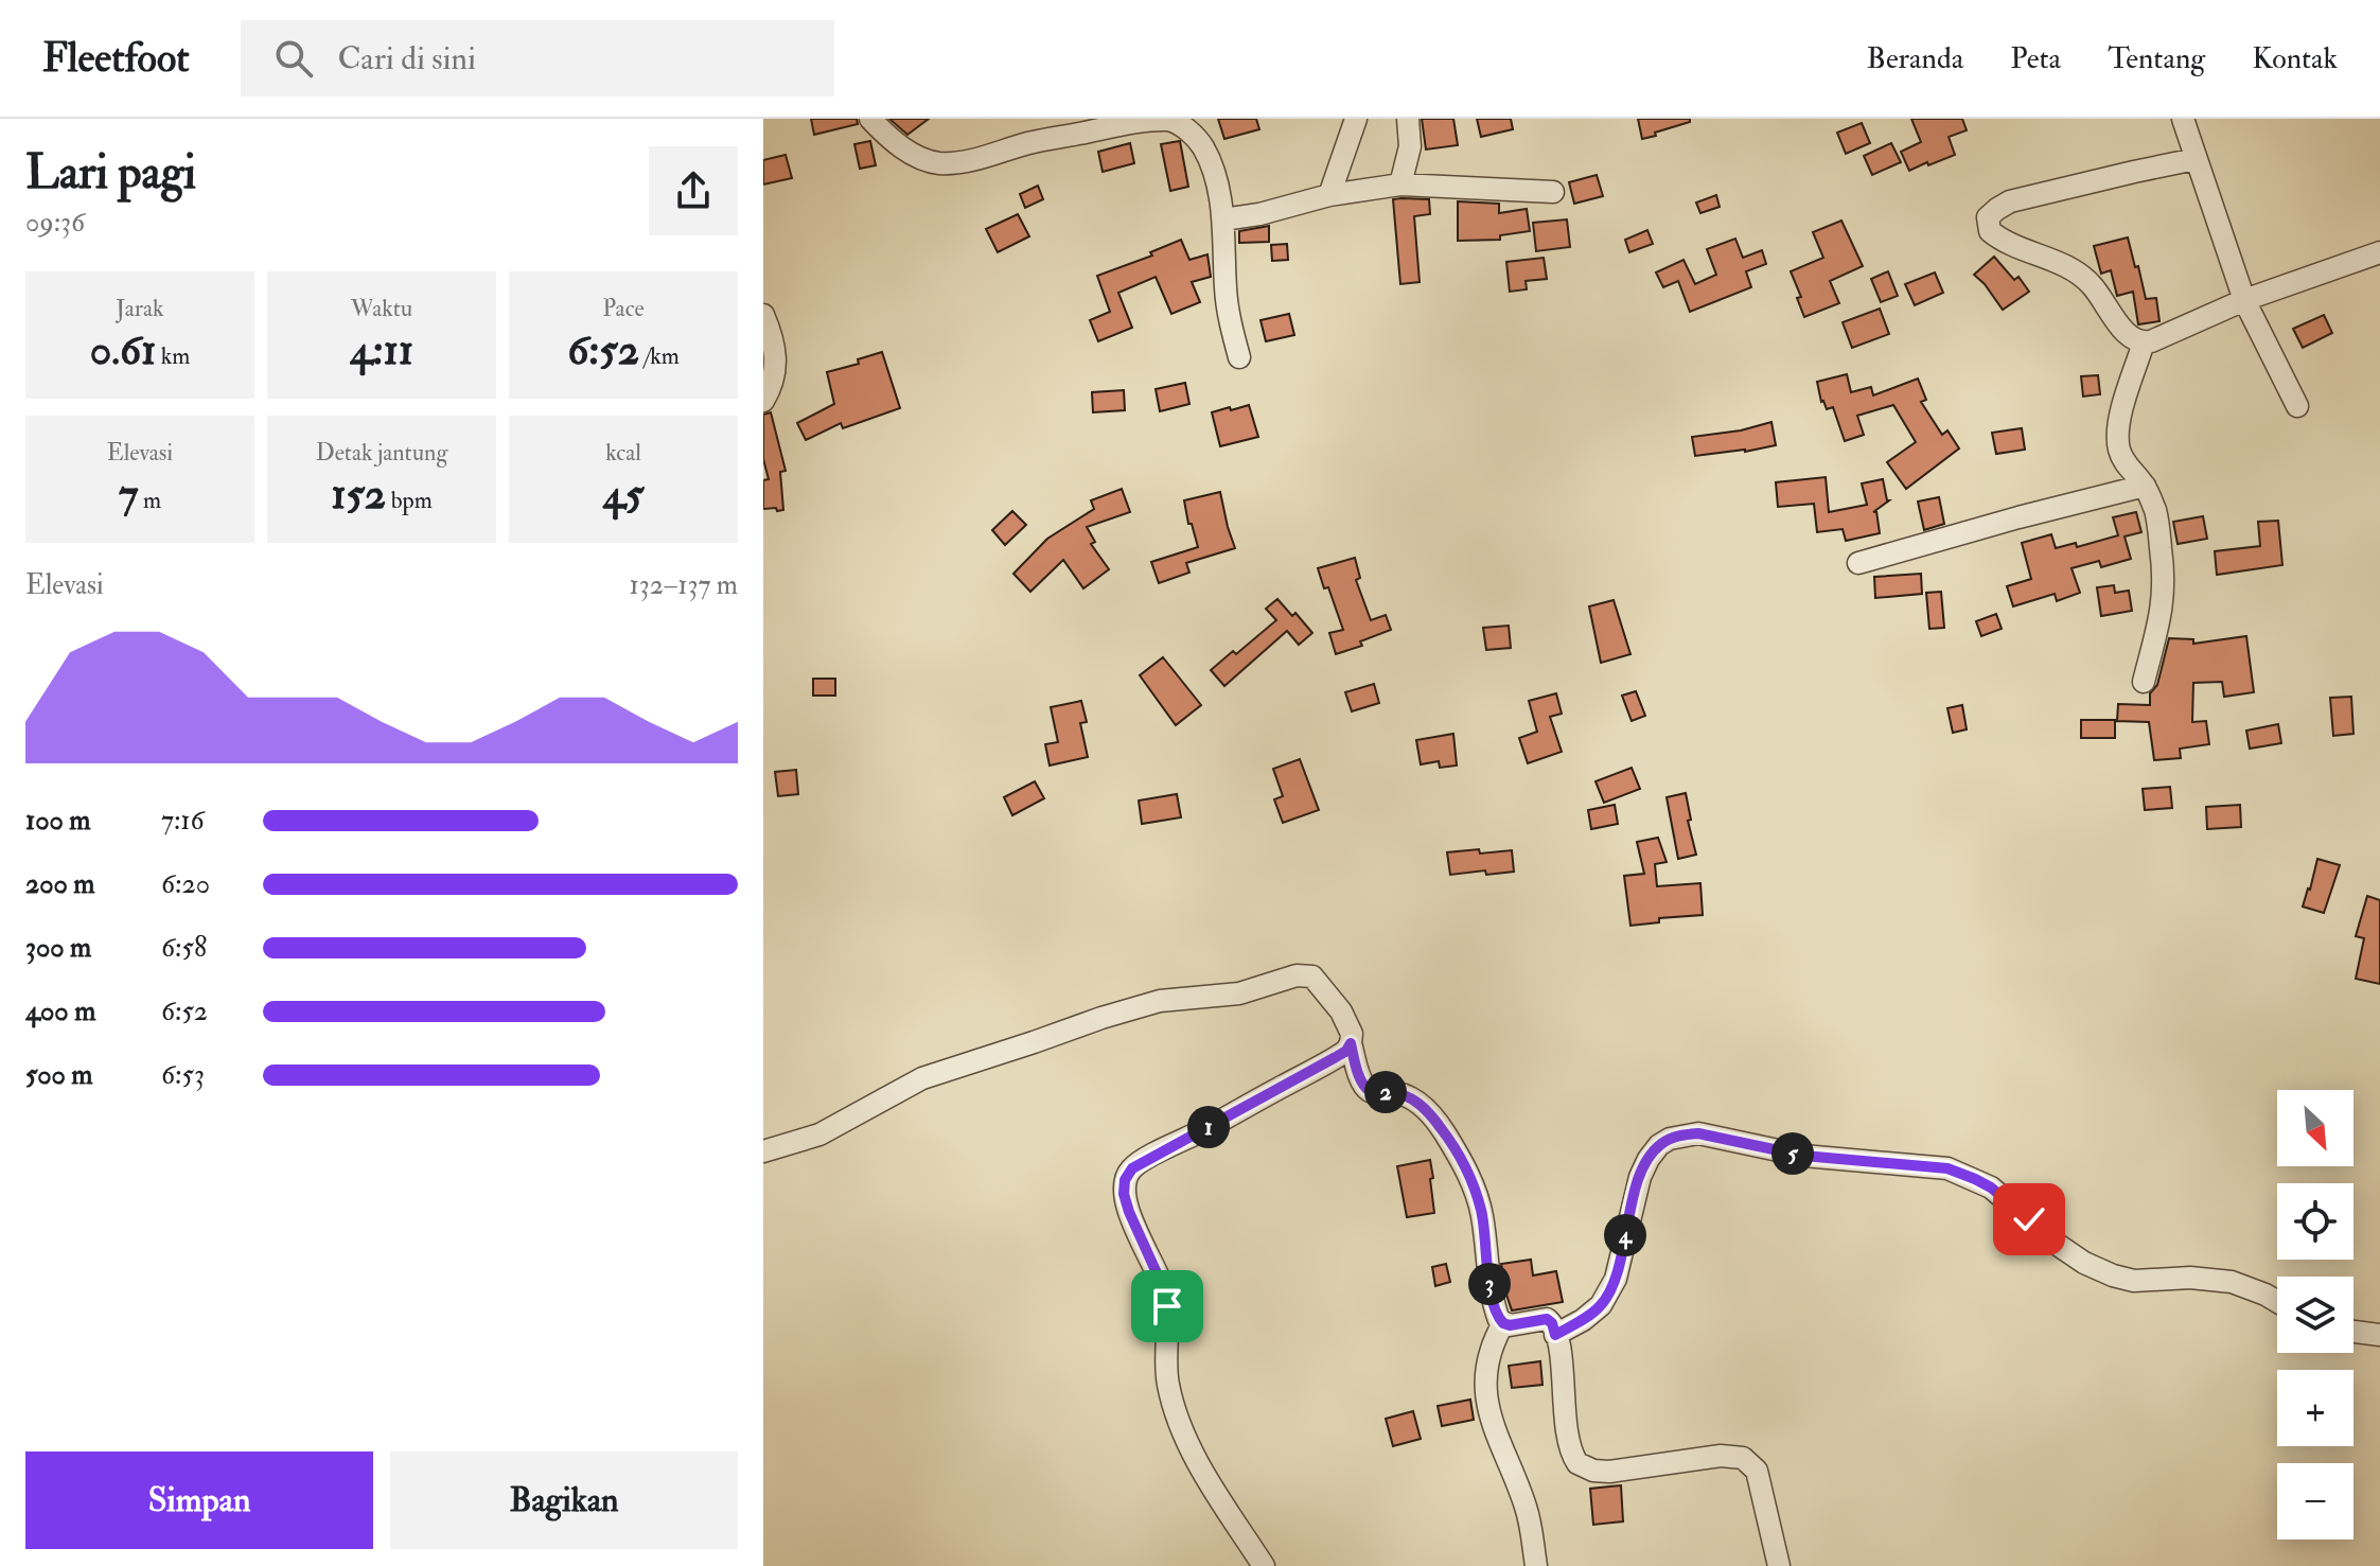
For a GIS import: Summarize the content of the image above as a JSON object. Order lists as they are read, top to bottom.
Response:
{
  "north": "bottom right",
  "page": {
    "header": "Fleetfoot",
    "search": "Cari di sini",
    "nav": [
      "Beranda",
      "Peta",
      "Tentang",
      "Kontak"
    ],
    "heading": ["Lari pagi", "09:36"],
    "stats": [
      ["Jarak", "0.61 km"],
      ["Waktu", "4:11"],
      ["Pace", "6:52 /km"],
      ["Elevasi", "7 m"],
      ["Detak jantung", "152 bpm"],
      ["kcal", "45"]
    ],
    "chart": ["Elevasi", "132–137 m"],
    "list": [
      {
        "name": "100 m",
        "note": "7:16"
      },
      {
        "name": "200 m",
        "note": "6:20"
      },
      {
        "name": "300 m",
        "note": "6:58"
      },
      {
        "name": "400 m",
        "note": "6:52"
      },
      {
        "name": "500 m",
        "note": "6:53"
      }
    ],
    "pins": [
      "2",
      "1",
      "5",
      "4",
      "3"
    ],
    "map_buttons": ["+", "−"],
    "buttons": ["Simpan", "Bagikan"]
  }
}
